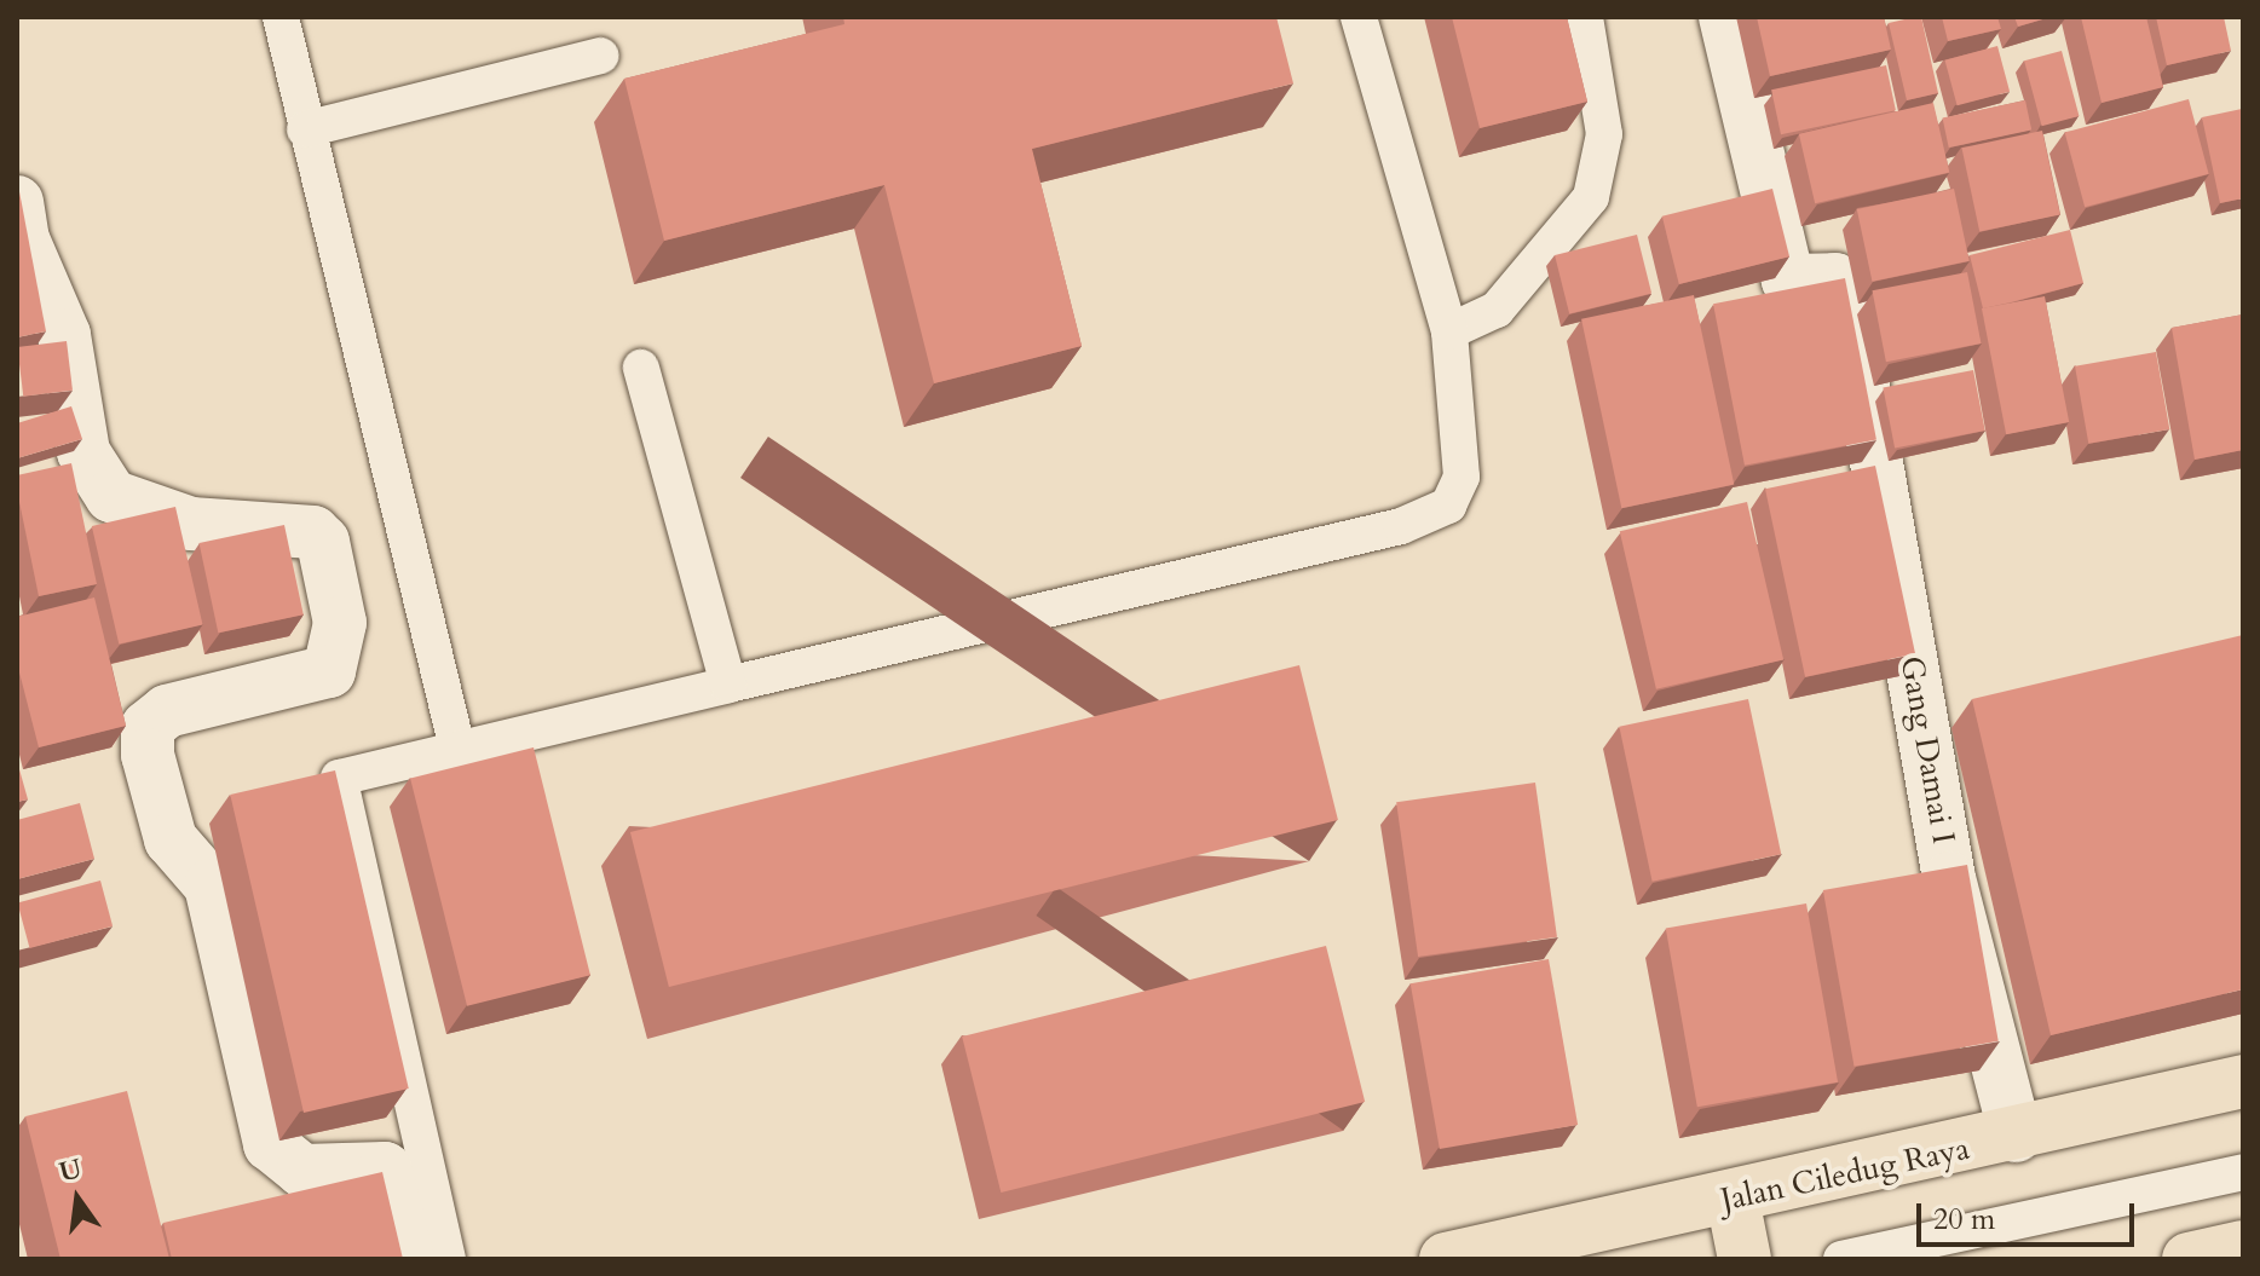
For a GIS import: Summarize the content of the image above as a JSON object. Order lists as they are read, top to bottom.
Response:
{
  "streets": {
    "main road": ["Jalan Ciledug Raya"],
    "street": ["Gang Damai I"]
  },
  "crossings": [
    ["Gang Damai I", "Jalan Ciledug Raya"]
  ],
  "scale_bar": "20 m",
  "north": "top"
}
